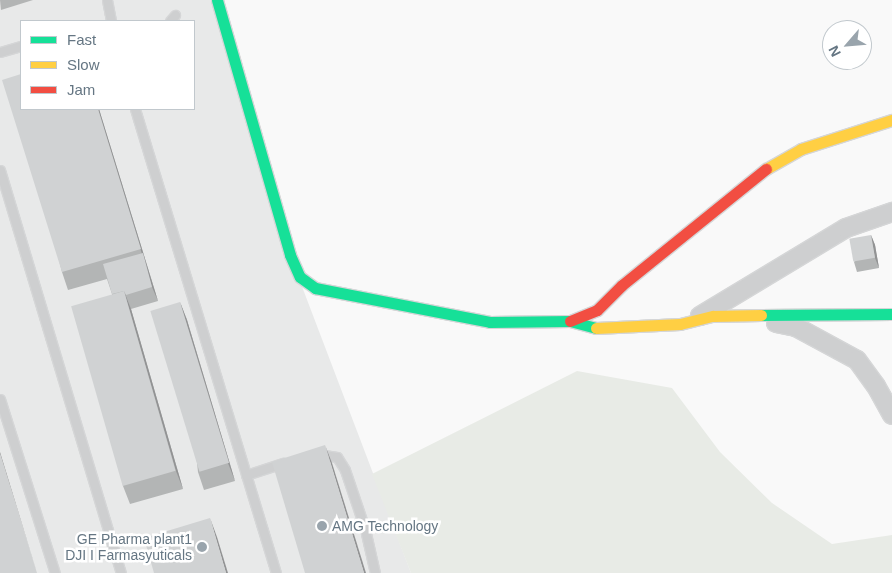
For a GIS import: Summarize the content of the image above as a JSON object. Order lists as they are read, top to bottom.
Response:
{
  "places": ["AMG Technology", "GE Pharma plant1 DJI I Farmasyuticals"],
  "legend": ["Fast", "Slow", "Jam"],
  "north": "bottom left"
}
